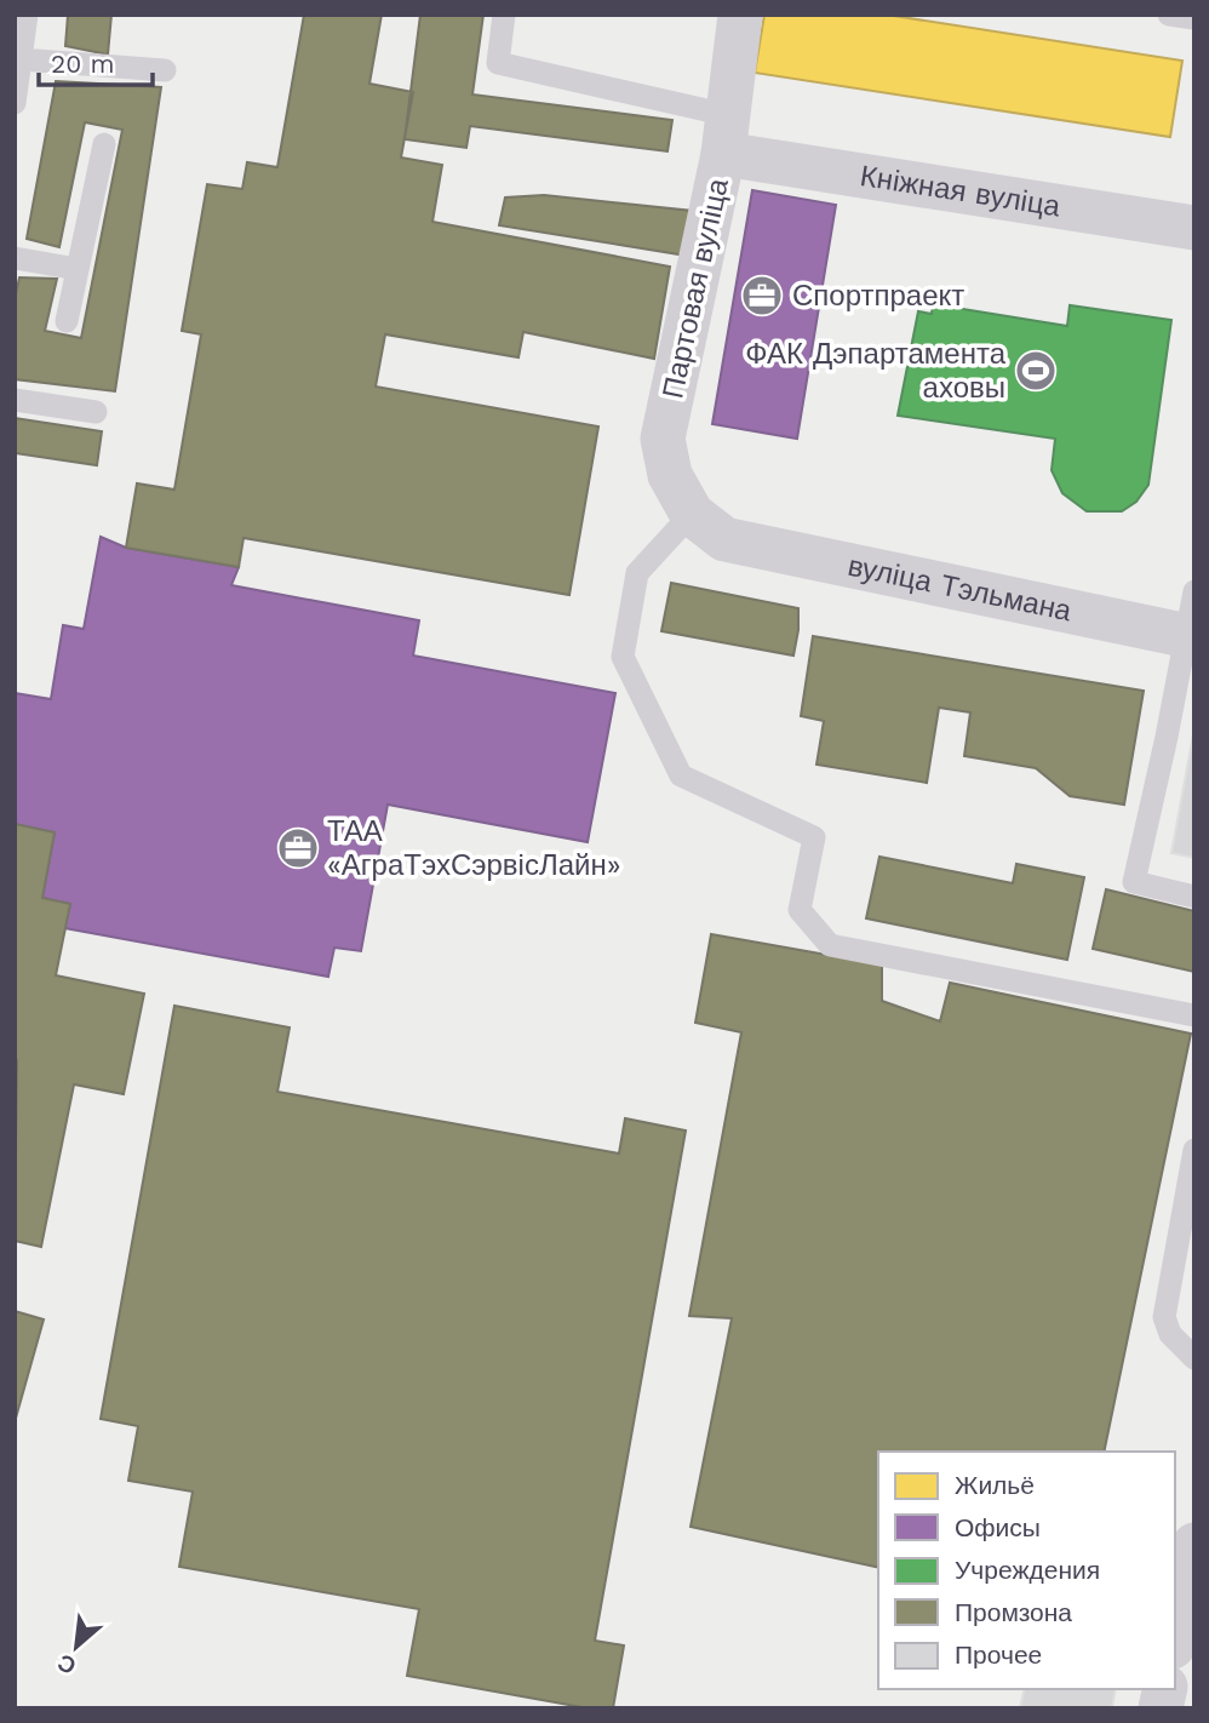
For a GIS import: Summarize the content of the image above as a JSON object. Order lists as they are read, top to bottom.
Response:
{
  "streets": {
    "street": ["Кніжная вуліца", "Партовая вуліца", "вуліца Тэльмана"]
  },
  "crossings": [
    ["Кніжная вуліца", "Партовая вуліца"],
    ["Партовая вуліца", "вуліца Тэльмана"]
  ],
  "places": {
    "office": ["Спортпраект", "ТАА «АграТэхСэрвісЛайн»"],
    "sports": ["ФАК Дэпартамента аховы"]
  },
  "legend": [
    "Жильё",
    "Офисы",
    "Учреждения",
    "Промзона",
    "Прочее"
  ],
  "scale_bar": "20 m",
  "north": "bottom left"
}
